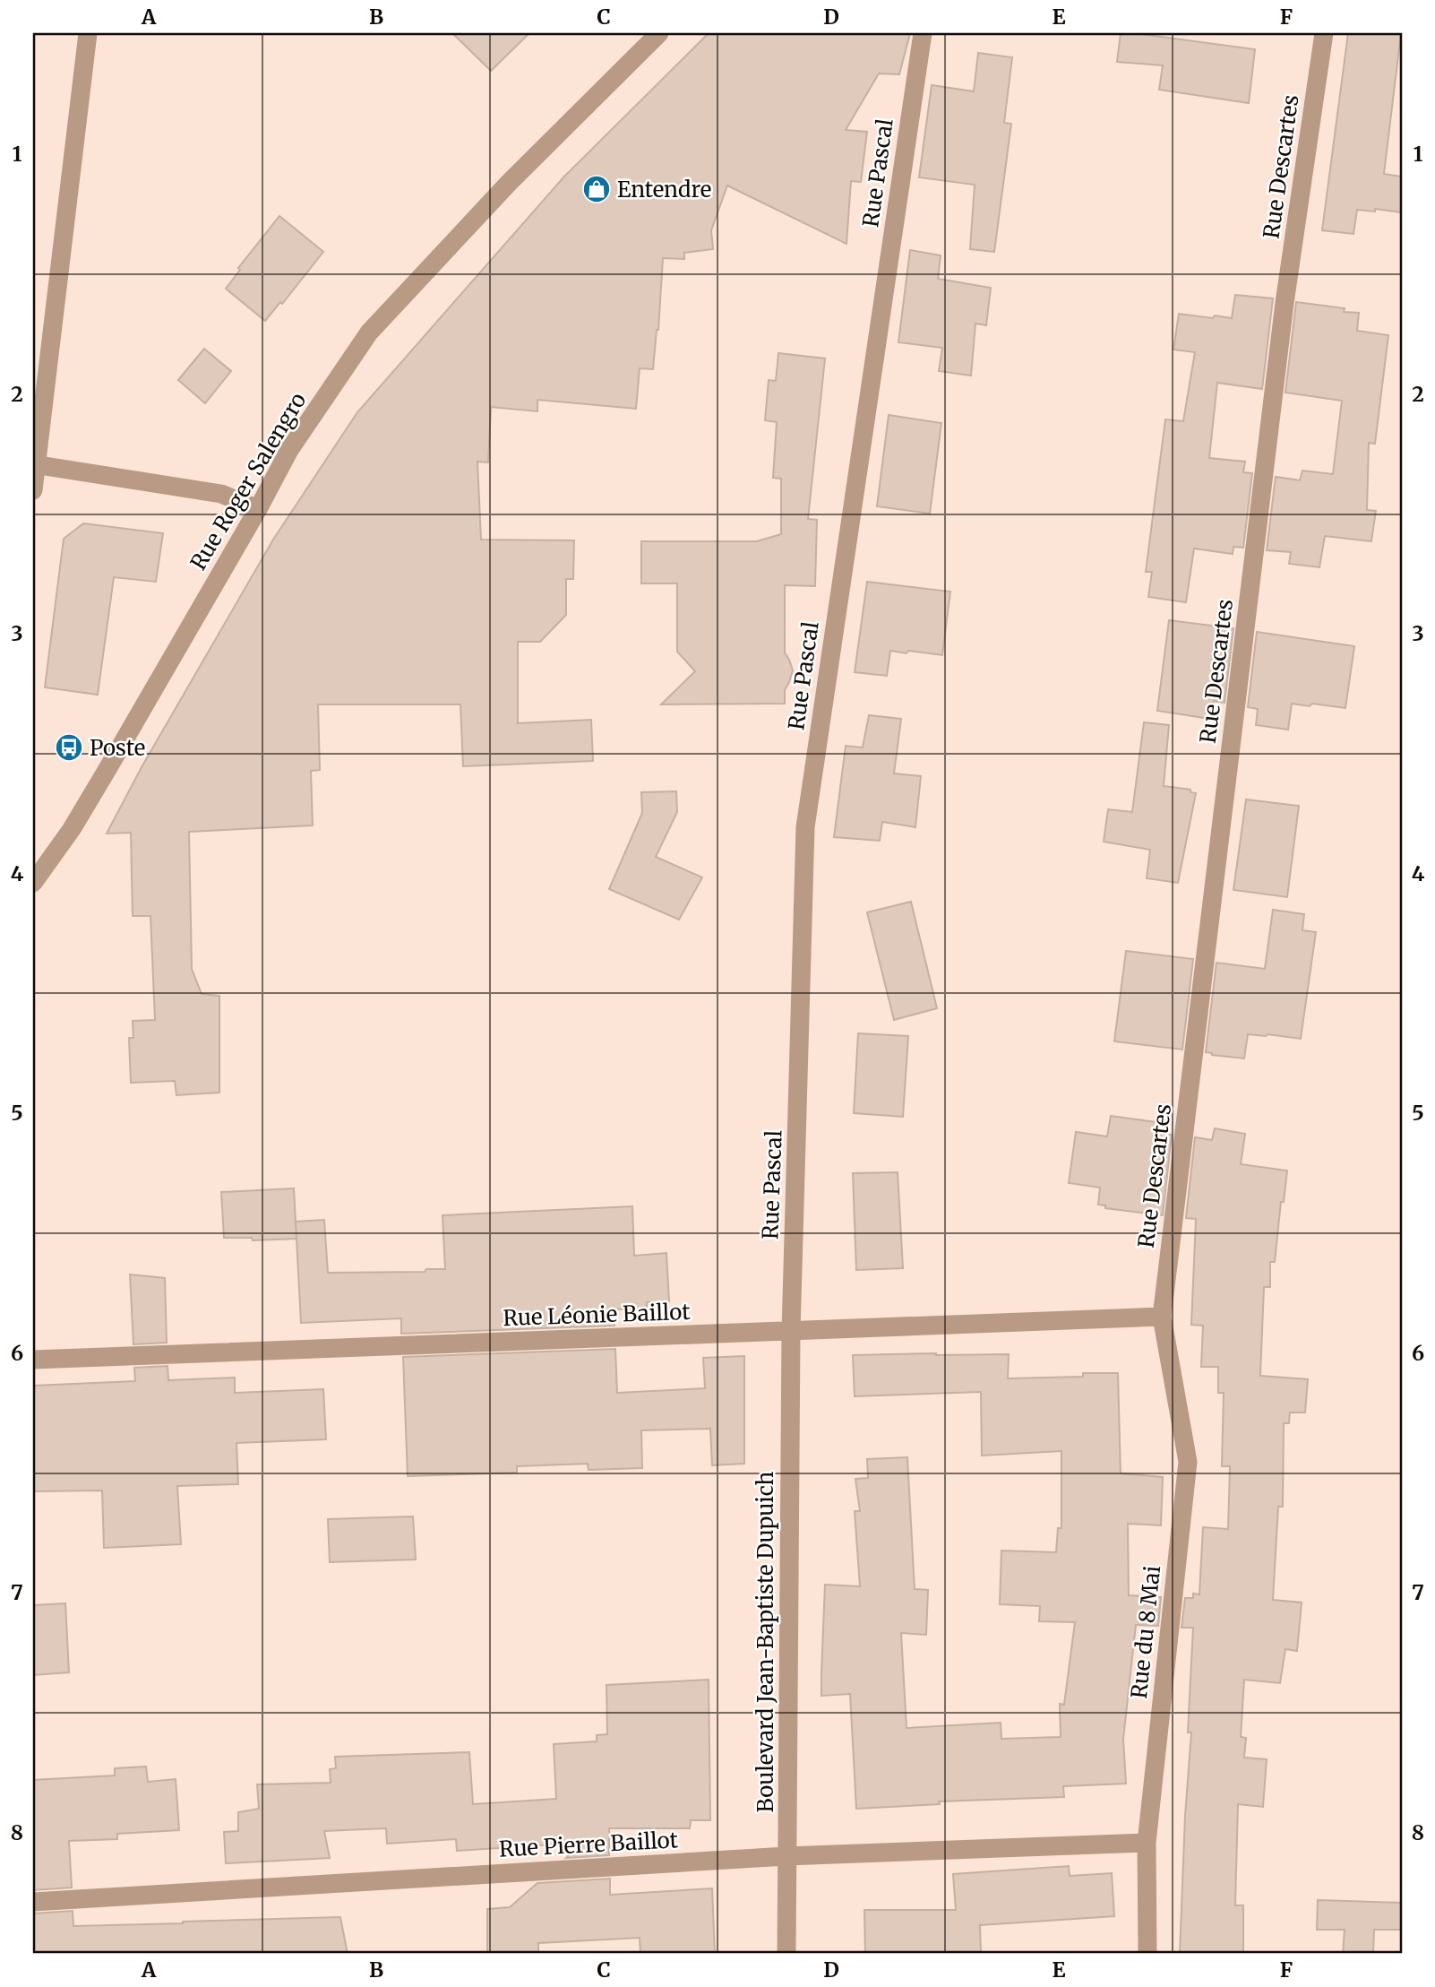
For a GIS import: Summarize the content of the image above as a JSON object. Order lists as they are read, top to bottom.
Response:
{
  "streets": {
    "street": [
      "Rue Descartes",
      "Rue Pascal",
      "Rue Roger Salengro",
      "Rue Léonie Baillot",
      "Rue du 8 Mai",
      "Boulevard Jean-Baptiste Dupuich",
      "Rue Pierre Baillot"
    ]
  },
  "crossings": [
    ["Rue Descartes", "Rue Léonie Baillot"],
    ["Rue Descartes", "Rue du 8 Mai"],
    ["Rue Pascal", "Rue Léonie Baillot"],
    ["Rue Pascal", "Boulevard Jean-Baptiste Dupuich"],
    ["Rue Léonie Baillot", "Rue du 8 Mai"],
    ["Rue Léonie Baillot", "Boulevard Jean-Baptiste Dupuich"],
    ["Rue du 8 Mai", "Rue Pierre Baillot"],
    ["Boulevard Jean-Baptiste Dupuich", "Rue Pierre Baillot"]
  ],
  "places": {
    "shop": ["Entendre"],
    "bus stop": ["Poste"]
  },
  "grid": {
    "columns": [
      "A",
      "B",
      "C",
      "D",
      "E",
      "F"
    ],
    "rows": [
      "1",
      "2",
      "3",
      "4",
      "5",
      "6",
      "7",
      "8"
    ]
  }
}
